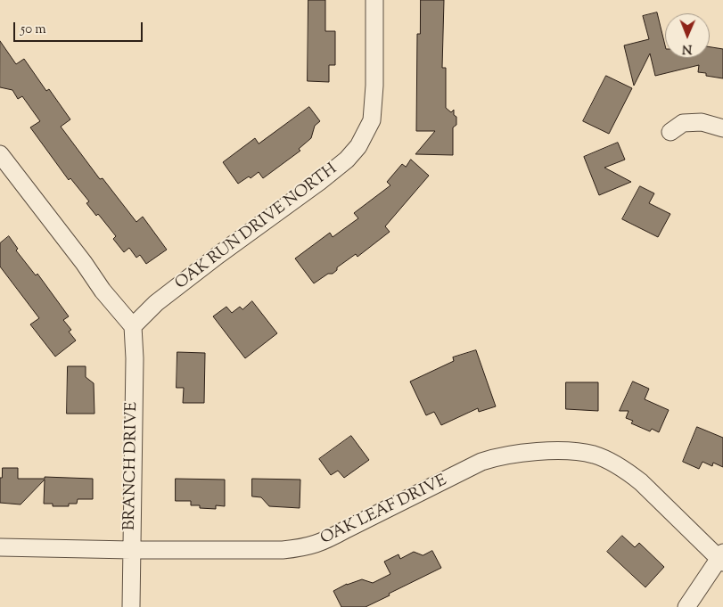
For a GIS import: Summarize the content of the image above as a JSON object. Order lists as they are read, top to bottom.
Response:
{
  "streets": {
    "street": ["OAK RUN DRIVE NORTH", "BRANCH DRIVE", "OAK LEAF DRIVE"]
  },
  "crossings": [
    ["OAK RUN DRIVE NORTH", "BRANCH DRIVE"],
    ["BRANCH DRIVE", "OAK LEAF DRIVE"]
  ],
  "scale_bar": "50 m",
  "north": "bottom"
}
